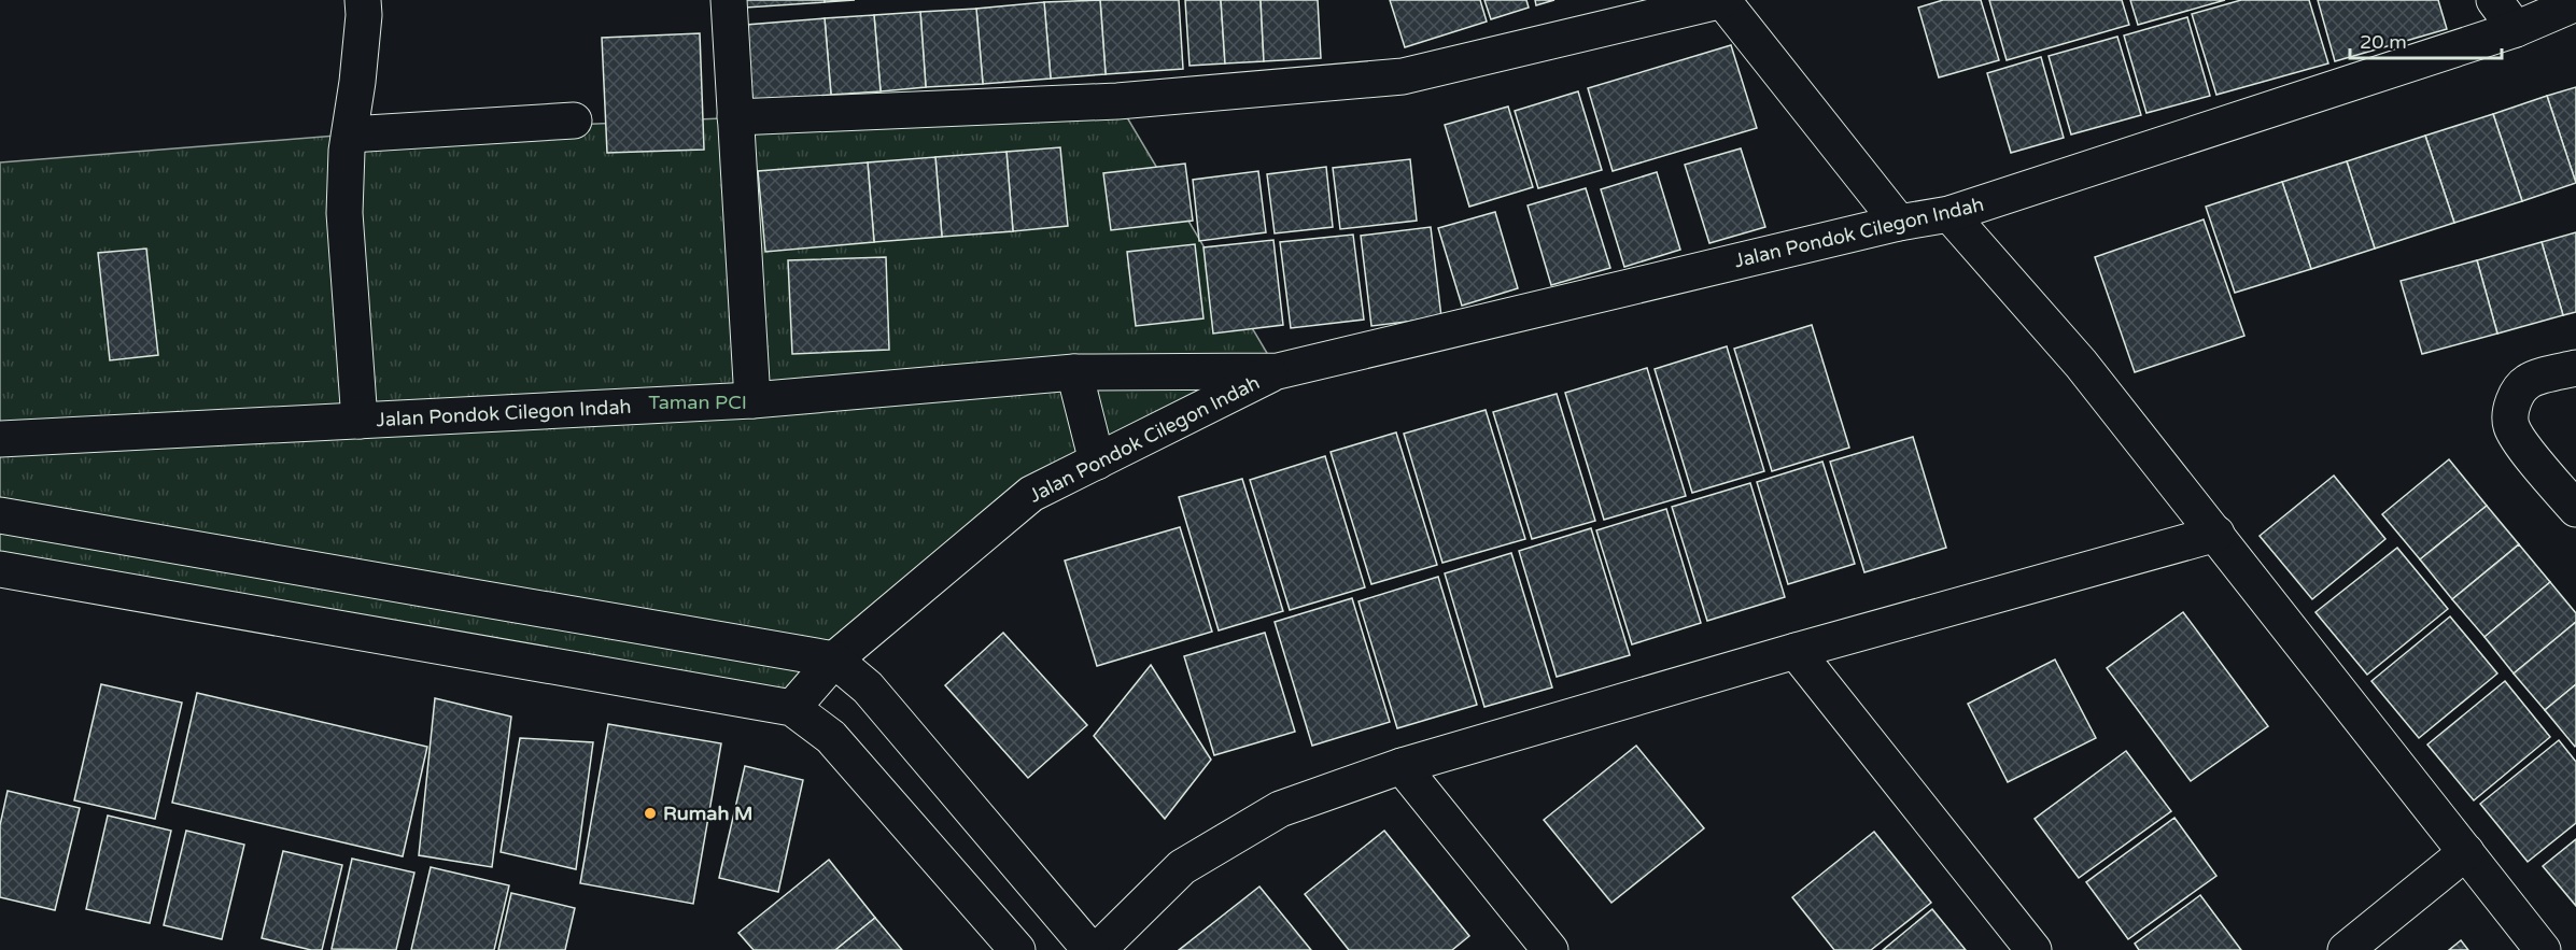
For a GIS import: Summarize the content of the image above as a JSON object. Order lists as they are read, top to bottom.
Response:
{
  "streets": {
    "street": ["Jalan Pondok Cilegon Indah"]
  },
  "parks": ["Taman PCI"],
  "places": ["Rumah M"],
  "scale_bar": "20 m"
}
